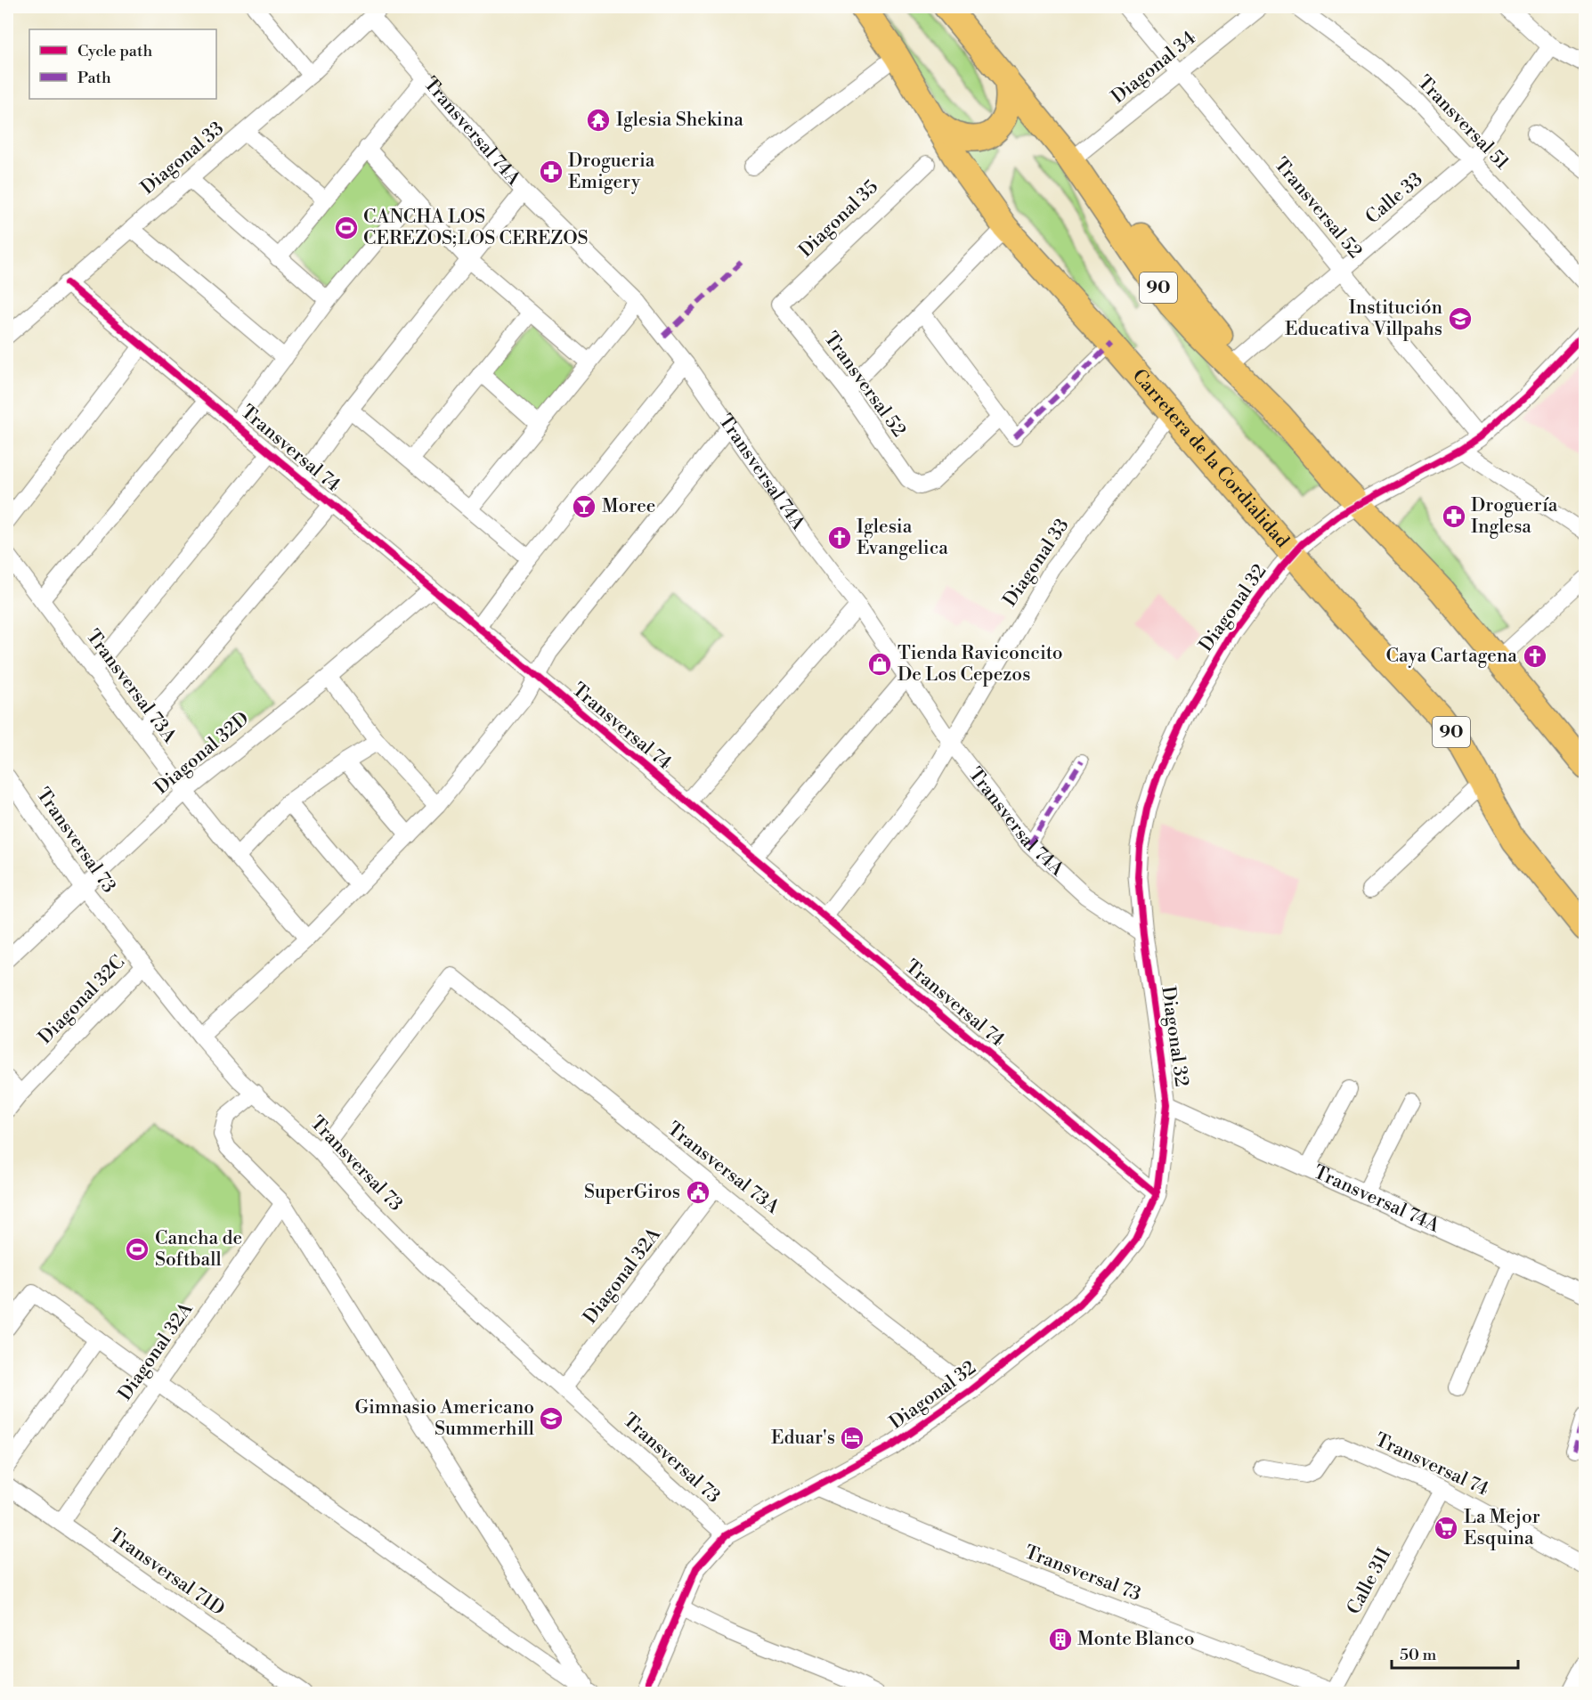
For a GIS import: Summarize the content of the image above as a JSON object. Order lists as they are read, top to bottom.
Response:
{
  "streets": {
    "highway": ["90", "Carretera de la Cordialidad"],
    "street": [
      "Diagonal 34",
      "Transversal 51",
      "Transversal 74A",
      "Diagonal 33",
      "Calle 33",
      "Transversal 52",
      "Diagonal 35",
      "Transversal 74",
      "Diagonal 32",
      "Transversal 73A",
      "Diagonal 32D",
      "Transversal 73",
      "Diagonal 32C",
      "Diagonal 32A",
      "Transversal 71D",
      "Calle 31I"
    ]
  },
  "crossings": [
    ["Diagonal 34", "Transversal 52"],
    ["Diagonal 34", "90"],
    ["Transversal 51", "Calle 33"],
    ["Transversal 74A", "Diagonal 33"],
    ["Transversal 74A", "Diagonal 32"],
    ["Diagonal 33", "Transversal 74"],
    ["Diagonal 33", "Carretera de la Cordialidad"],
    ["Calle 33", "Transversal 52"],
    ["Transversal 52", "Diagonal 35"],
    ["Transversal 52", "Diagonal 32"],
    ["90", "Diagonal 32"],
    ["Transversal 74", "Diagonal 32"],
    ["Transversal 74", "Diagonal 32D"],
    ["Transversal 74", "Calle 31I"],
    ["Carretera de la Cordialidad", "Diagonal 32"],
    ["Diagonal 32", "Transversal 73A"],
    ["Diagonal 32", "Transversal 73"],
    ["Transversal 73A", "Diagonal 32D"],
    ["Transversal 73A", "Transversal 73"],
    ["Transversal 73A", "Diagonal 32A"],
    ["Diagonal 32D", "Transversal 73"],
    ["Transversal 73", "Diagonal 32C"],
    ["Transversal 73", "Diagonal 32A"],
    ["Transversal 73", "Calle 31I"],
    ["Diagonal 32A", "Transversal 71D"]
  ],
  "places": {
    "temple": ["Iglesia Shekina"],
    "pharmacy": ["Drogueria Emigery", "Droguería Inglesa"],
    "sports": ["CANCHA LOS CEREZOS;LOS CEREZOS", "Cancha de Softball"],
    "school or university": ["Institución Educativa Villpahs", "Gimnasio Americano Summerhill"],
    "bar": ["Moree"],
    "church": ["Iglesia Evangelica", "Caya Cartagena"],
    "shop": ["Tienda Raviconcito De Los Cepezos"],
    "public building": ["SuperGiros"],
    "hotel": ["Eduar's"],
    "supermarket": ["La Mejor Esquina"],
    "building": ["Monte Blanco"]
  },
  "legend": ["Cycle path", "Path"],
  "scale_bar": "50 m"
}
